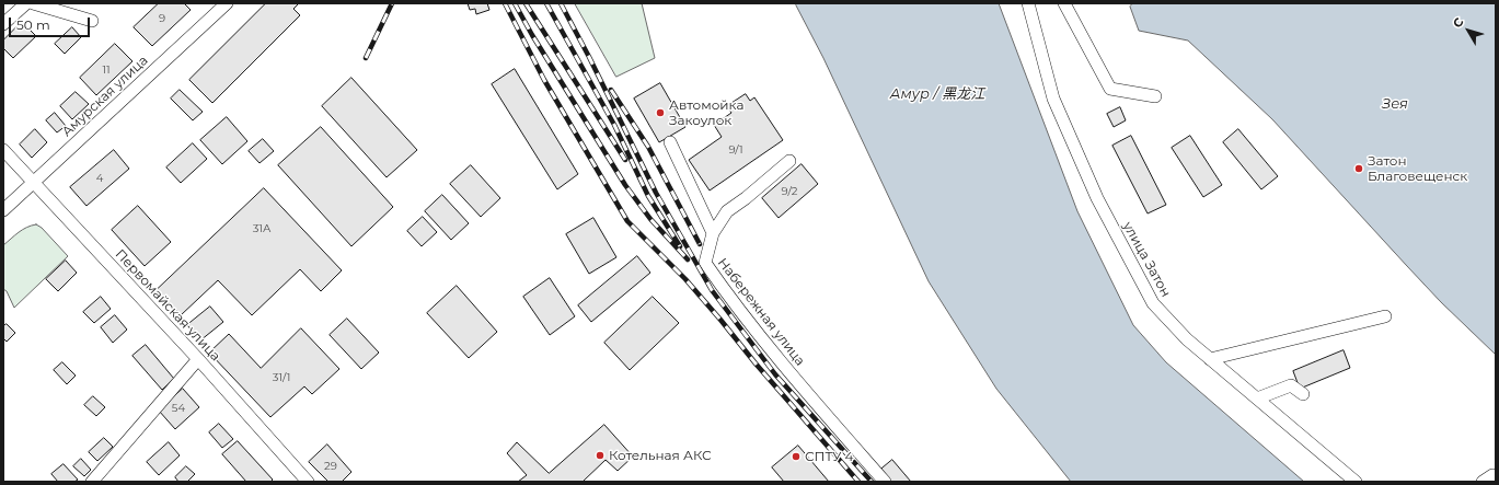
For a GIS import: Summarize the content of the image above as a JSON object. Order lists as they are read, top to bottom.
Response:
{
  "streets": {
    "street": [
      "Амурская улица",
      "улица Затон",
      "Первомайская улица",
      "Набережная улица"
    ]
  },
  "crossings": [
    ["Амурская улица", "Первомайская улица"]
  ],
  "water": ["Амур / 黑龙江", "Зея"],
  "places": [
    "Автомойка Закоулок",
    "Затон Благовещенск",
    "Котельная АКС",
    "СПТУ 4"
  ],
  "house_numbers": [
    "9",
    "11",
    "9/1",
    "4",
    "9/2",
    "31А",
    "31/1",
    "54",
    "29"
  ],
  "scale_bar": "50 m",
  "north": "top left"
}
